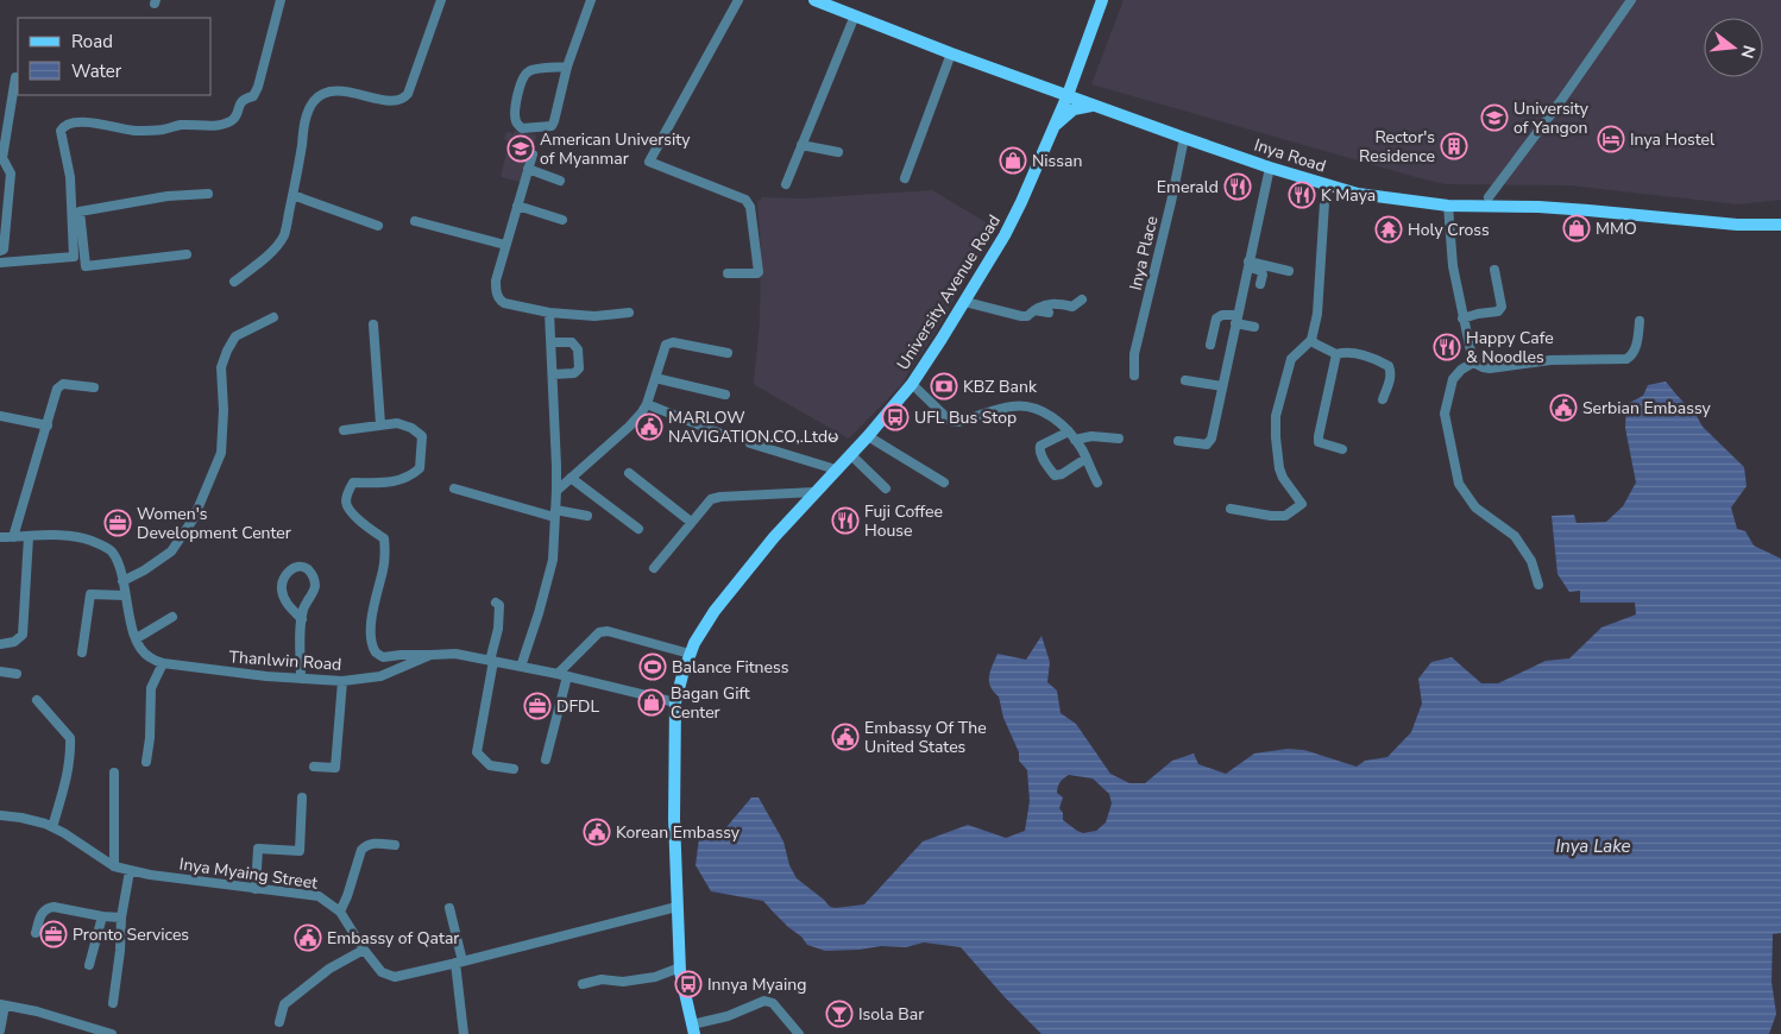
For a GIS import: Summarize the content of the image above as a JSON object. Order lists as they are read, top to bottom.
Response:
{
  "streets": {
    "main road": ["Inya Road", "University Avenue Road"],
    "street": ["Inya Place", "Thanlwin Road", "Inya Myaing Street"]
  },
  "crossings": [
    ["Inya Road", "Inya Place"],
    ["Inya Road", "University Avenue Road"],
    ["University Avenue Road", "Thanlwin Road"],
    ["University Avenue Road", "Inya Myaing Street"]
  ],
  "water": ["Inya Lake"],
  "places": {
    "school or university": ["University of Yangon", "American University of Myanmar"],
    "hotel": ["Inya Hostel"],
    "building": ["Rector's Residence"],
    "shop": ["Nissan", "MMO", "Bagan Gift Center"],
    "restaurant": [
      "Emerald",
      "K Maya",
      "Happy Cafe & Noodles",
      "Fuji Coffee House"
    ],
    "temple": ["Holy Cross"],
    "bank": ["KBZ Bank"],
    "public building": [
      "Serbian Embassy",
      "MARLOW NAVIGATION.CO,.Ltdမ",
      "Embassy Of The United States",
      "Korean Embassy",
      "Embassy of Qatar"
    ],
    "bus stop": ["UFL Bus Stop", "Innya Myaing"],
    "office": ["Women's Development Center", "DFDL", "Pronto Services"],
    "sports": ["Balance Fitness"],
    "bar": ["Isola Bar"]
  },
  "legend": ["Road", "Water"],
  "north": "right"
}
